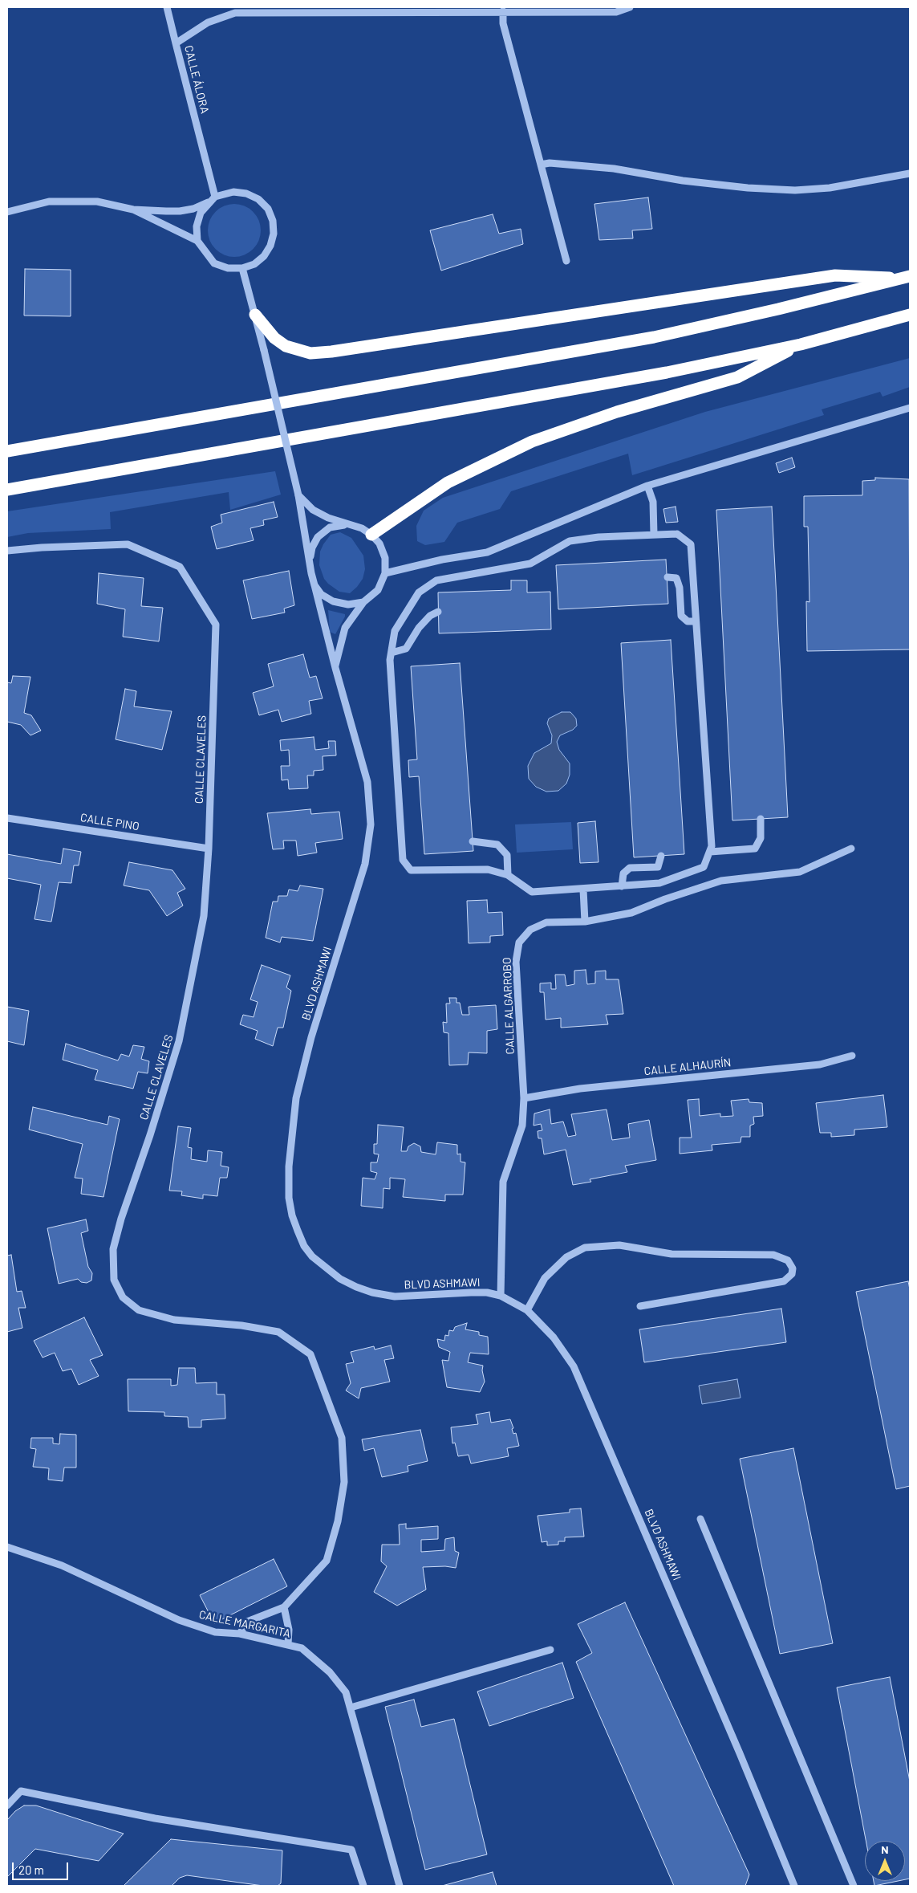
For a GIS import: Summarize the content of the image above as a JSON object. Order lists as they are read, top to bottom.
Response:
{
  "streets": {
    "street": [
      "CALLE ÁLORA",
      "CALLE CLAVELES",
      "CALLE PINO",
      "BLVD ASHMAWI",
      "CALLE ALGARROBO",
      "CALLE ALHAURÍN",
      "CALLE MARGARITA"
    ]
  },
  "crossings": [
    ["CALLE CLAVELES", "CALLE PINO"],
    ["CALLE CLAVELES", "CALLE MARGARITA"],
    ["BLVD ASHMAWI", "CALLE ALGARROBO"],
    ["CALLE ALGARROBO", "CALLE ALHAURÍN"]
  ],
  "scale_bar": "20 m",
  "north": "top"
}
